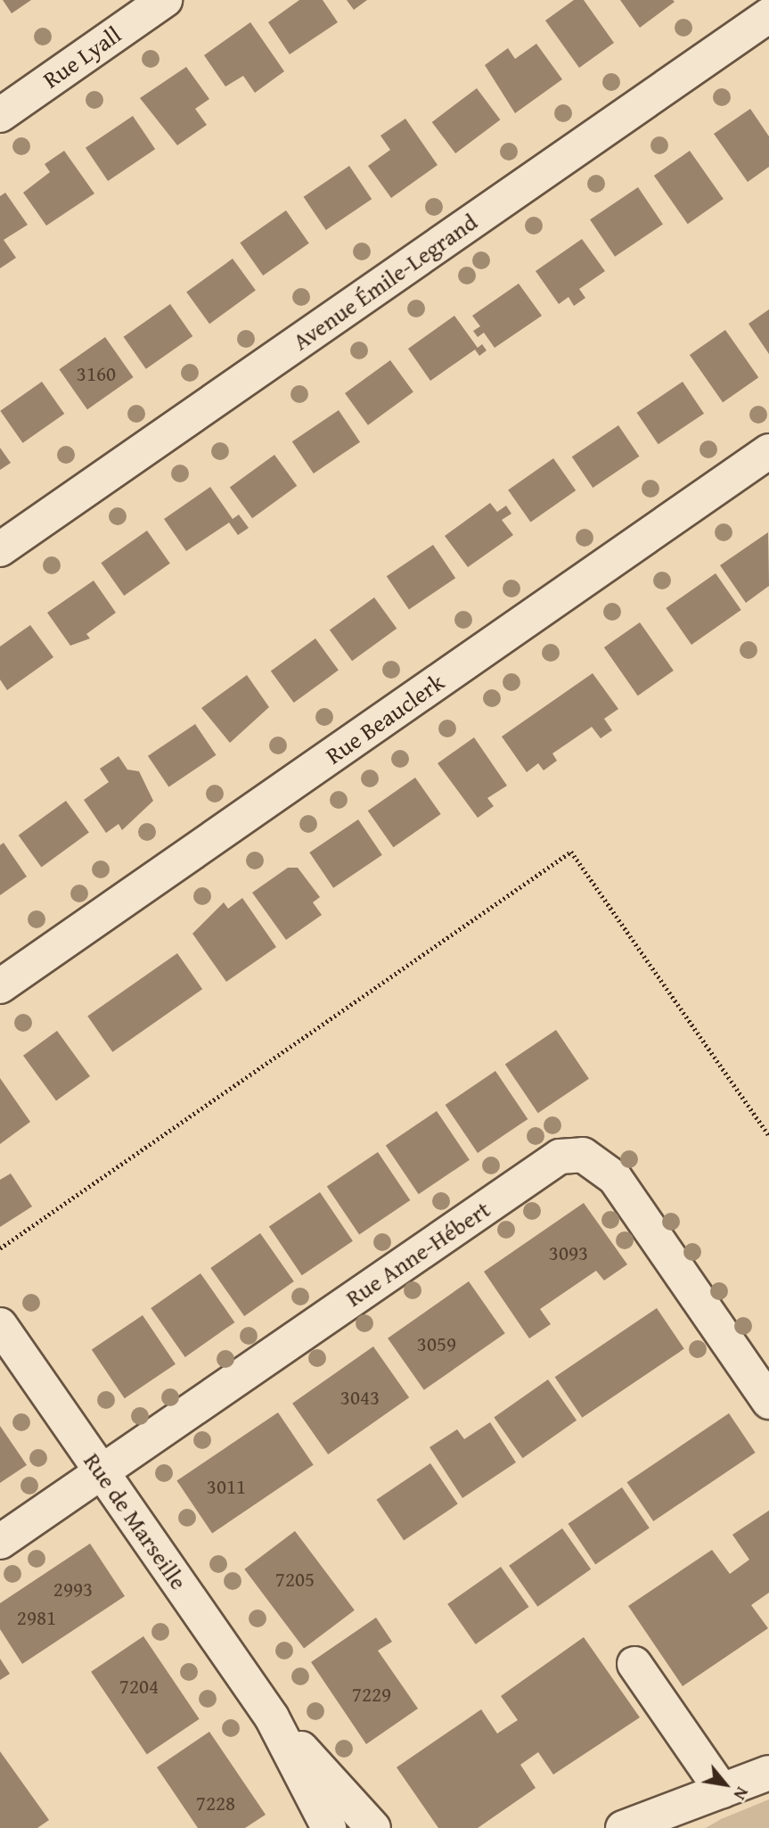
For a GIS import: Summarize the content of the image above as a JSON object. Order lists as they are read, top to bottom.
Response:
{
  "streets": {
    "street": [
      "Rue Lyall",
      "Avenue Émile-Legrand",
      "Rue Beauclerk",
      "Rue Anne-Hébert",
      "Rue de Marseille"
    ]
  },
  "crossings": [
    ["Rue Anne-Hébert", "Rue de Marseille"]
  ],
  "house_numbers": [
    "3160",
    "3093",
    "3059",
    "3043",
    "3011",
    "7205",
    "2993",
    "2981",
    "7204",
    "7229",
    "7228"
  ],
  "north": "bottom right"
}
